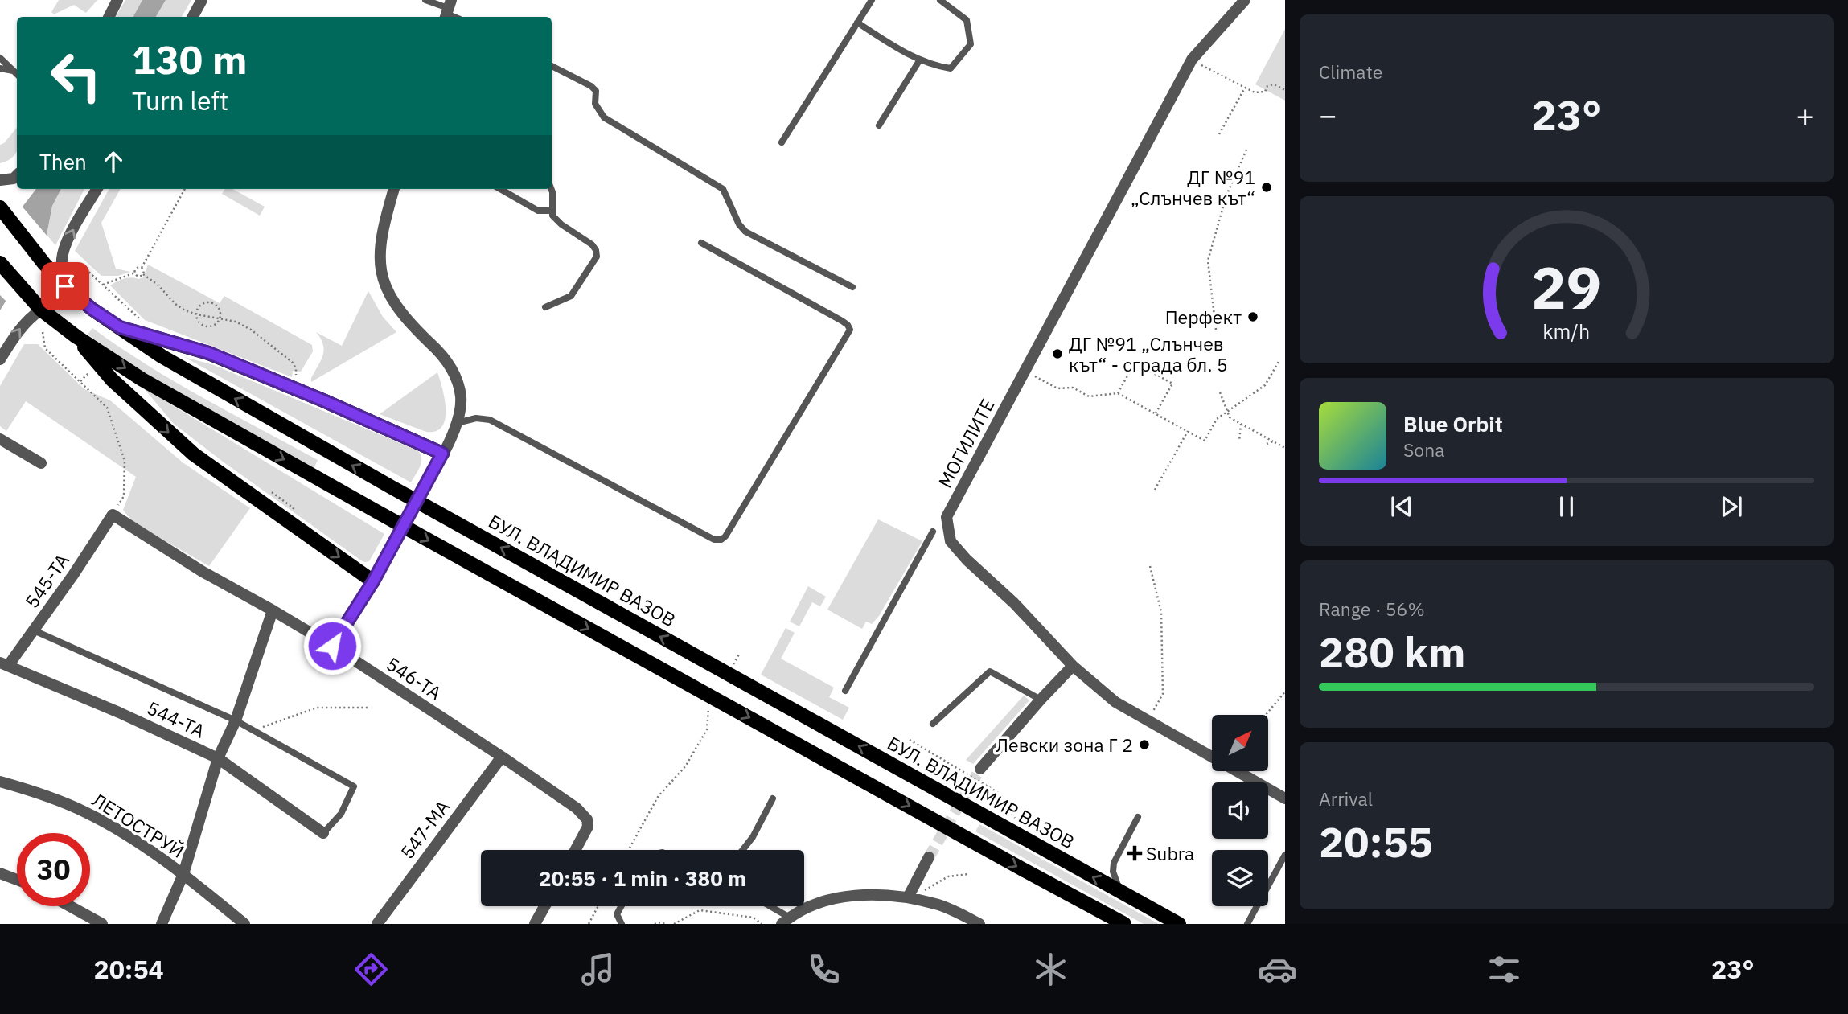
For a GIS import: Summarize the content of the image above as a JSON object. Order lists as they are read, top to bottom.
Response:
{
  "streets": {
    "main road": ["БУЛ. ВЛАДИМИР ВАЗОВ"],
    "street": [
      "МОГИЛИТЕ",
      "545-ТА",
      "546-ТА",
      "544-ТА",
      "ЛЕТОСТРУЙ",
      "547-МА"
    ]
  },
  "crossings": [
    ["545-ТА", "546-ТА"],
    ["545-ТА", "544-ТА"],
    ["546-ТА", "547-МА"]
  ],
  "places": {
    "other": [
      "ДГ №91 „Слънчев кът“",
      "Перфект",
      "ДГ №91 „Слънчев кът“ - сграда бл. 5",
      "Левски зона Г 2"
    ],
    "health": ["Subra"]
  },
  "north": "top right",
  "page": {
    "tile": [
      "Climate",
      ["Range · 56%", "280 km"],
      ["Arrival", "20:55"]
    ],
    "turn": ["130 m", "Turn left"],
    "heat": ["−", "23°", "+"],
    "then": "Then",
    "song": ["Blue Orbit", "Sona"],
    "limit": "30",
    "trip": "20:55 · 1 min · 380 m",
    "tabs": ["20:54", "23°"],
    "gauge": ["29", "km/h"]
  }
}
